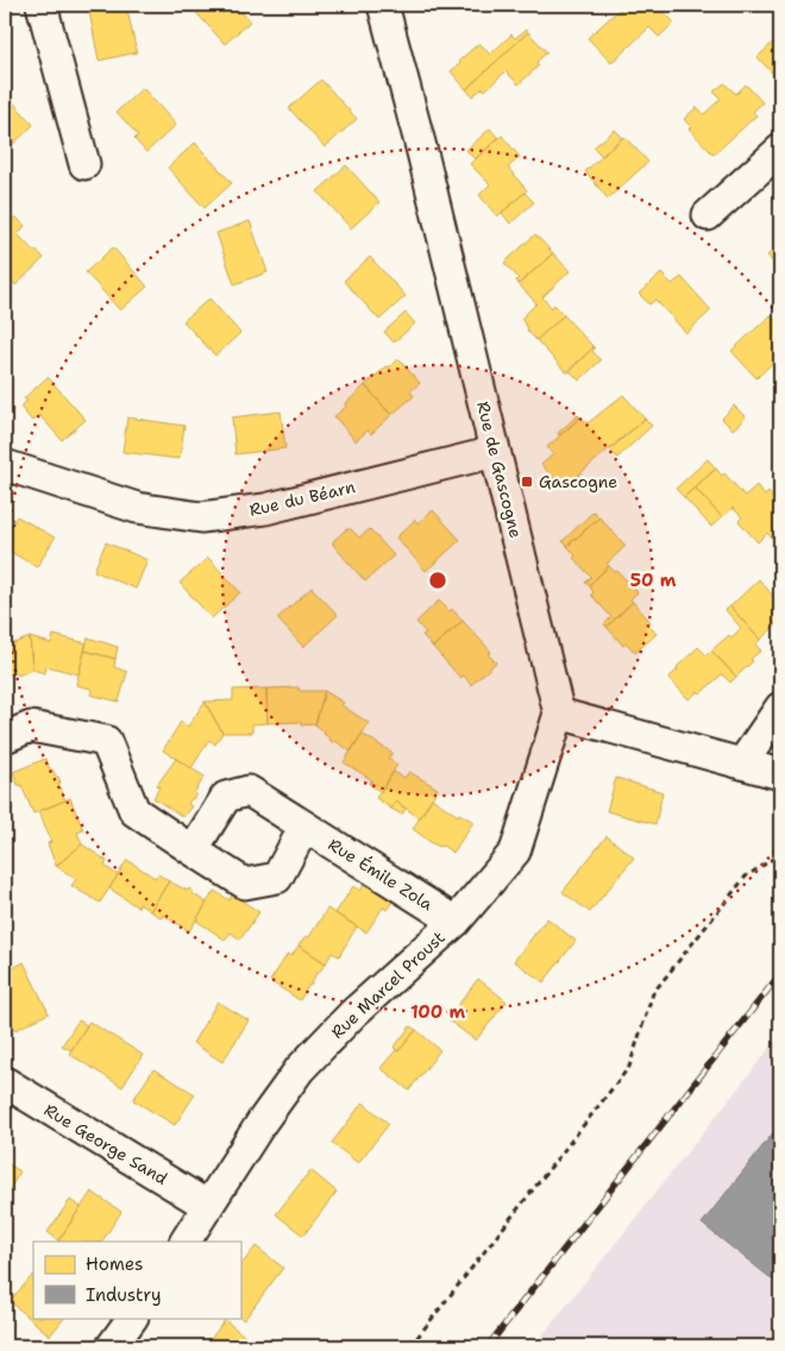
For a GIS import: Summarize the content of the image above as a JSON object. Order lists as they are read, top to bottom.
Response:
{
  "streets": {
    "street": [
      "Rue de Gascogne",
      "Rue du Béarn",
      "Rue Émile Zola",
      "Rue Marcel Proust",
      "Rue George Sand"
    ]
  },
  "crossings": [
    ["Rue de Gascogne", "Rue du Béarn"],
    ["Rue de Gascogne", "Rue Marcel Proust"],
    ["Rue Émile Zola", "Rue Marcel Proust"],
    ["Rue Marcel Proust", "Rue George Sand"]
  ],
  "places": {
    "transit": ["Gascogne"]
  },
  "legend": ["Homes", "Industry"],
  "rings": ["50 m", "100 m"]
}
